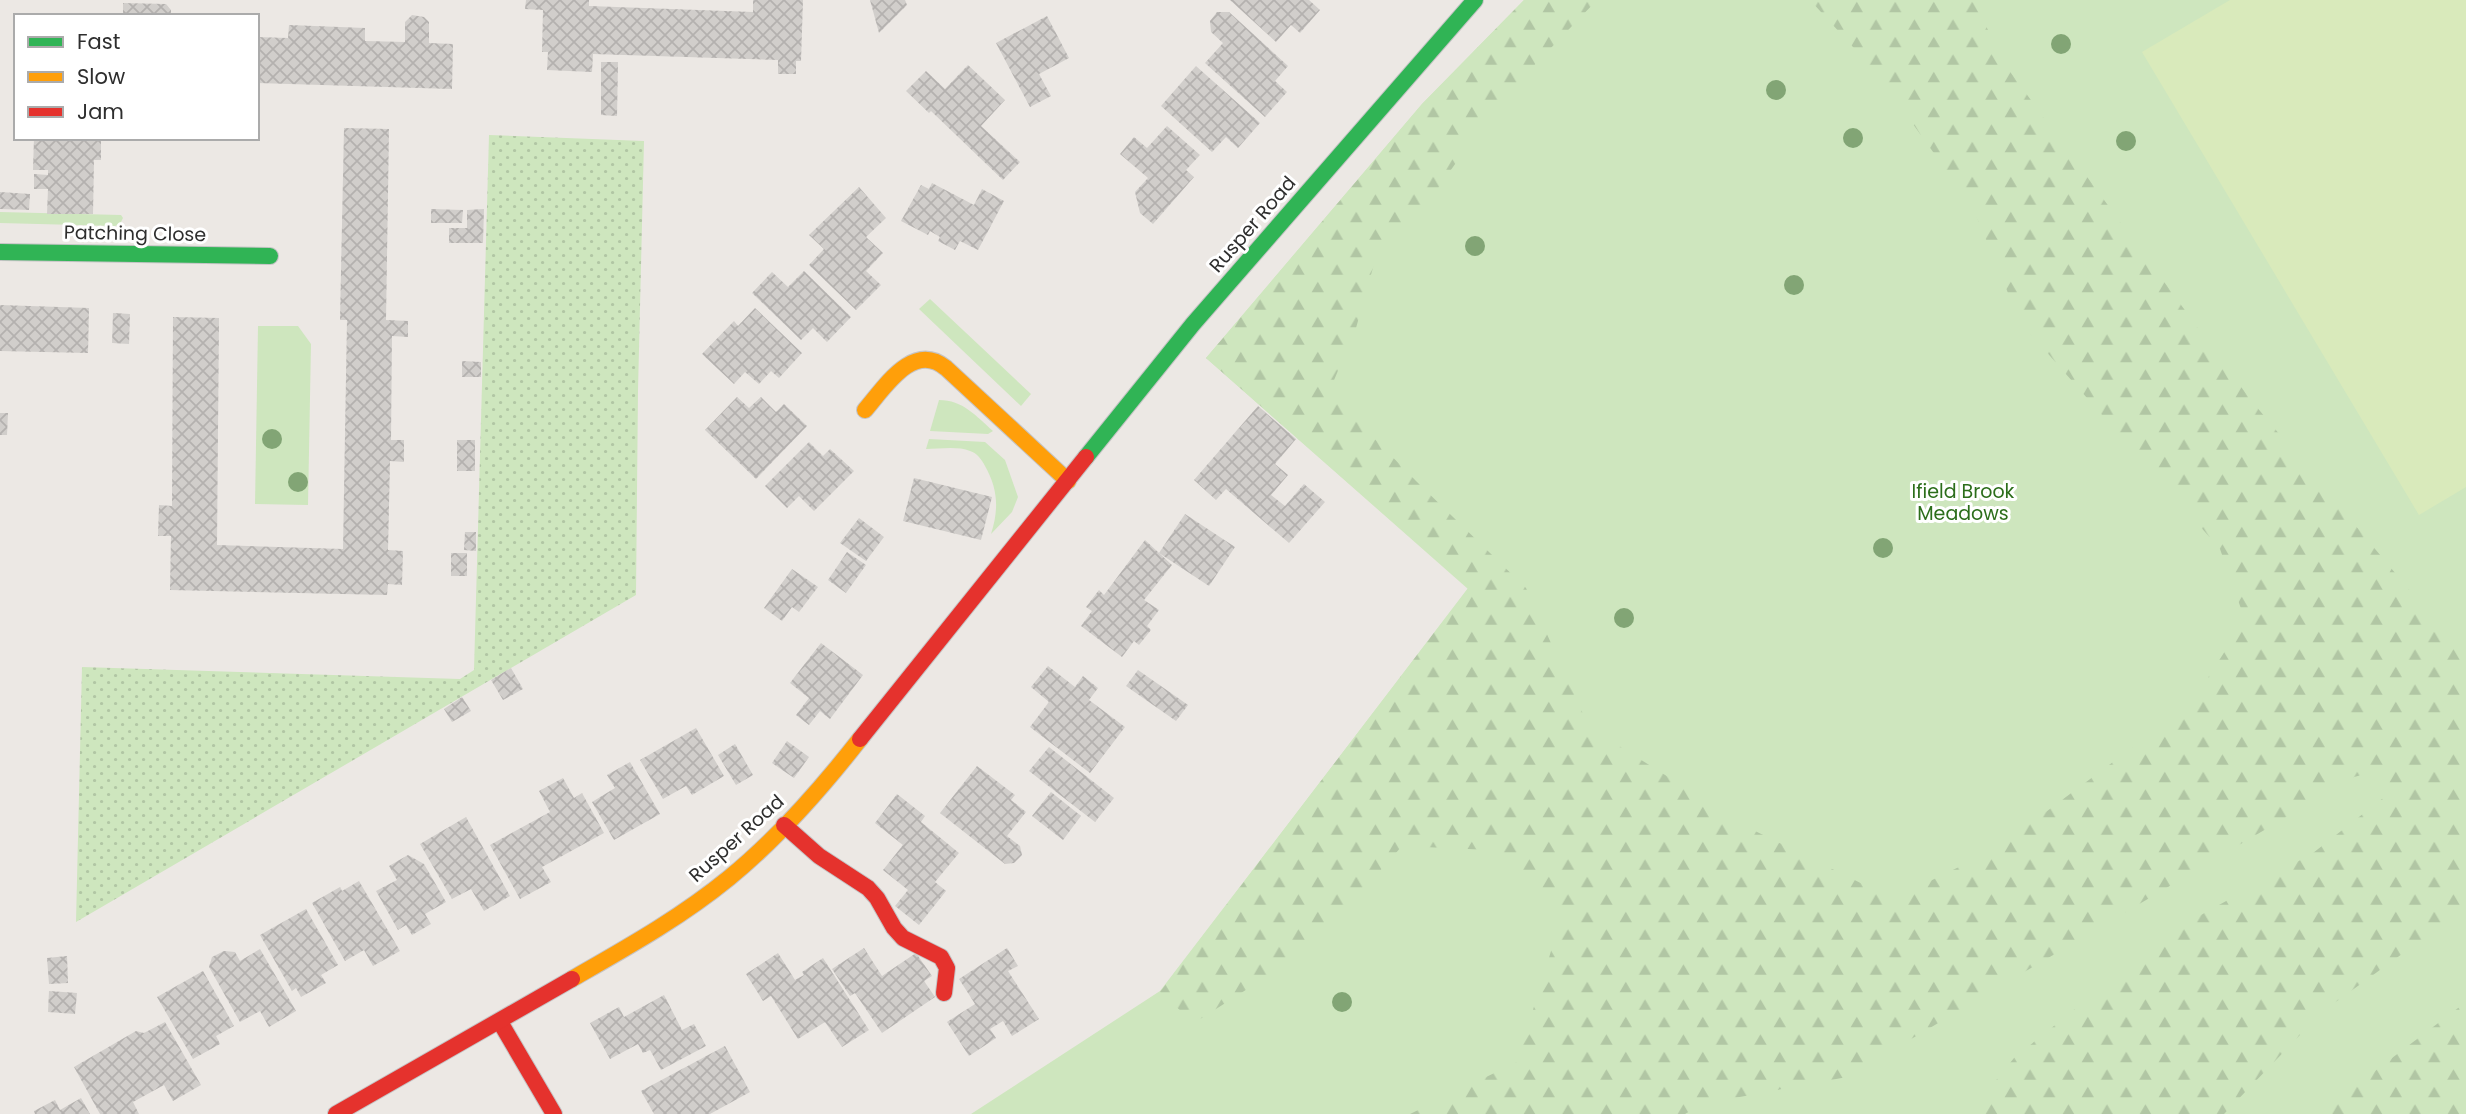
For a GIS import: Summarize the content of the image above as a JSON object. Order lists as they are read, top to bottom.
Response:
{
  "streets": {
    "street": ["Rusper Road", "Patching Close"]
  },
  "parks": ["Ifield Brook Meadows"],
  "legend": ["Fast", "Slow", "Jam"]
}
